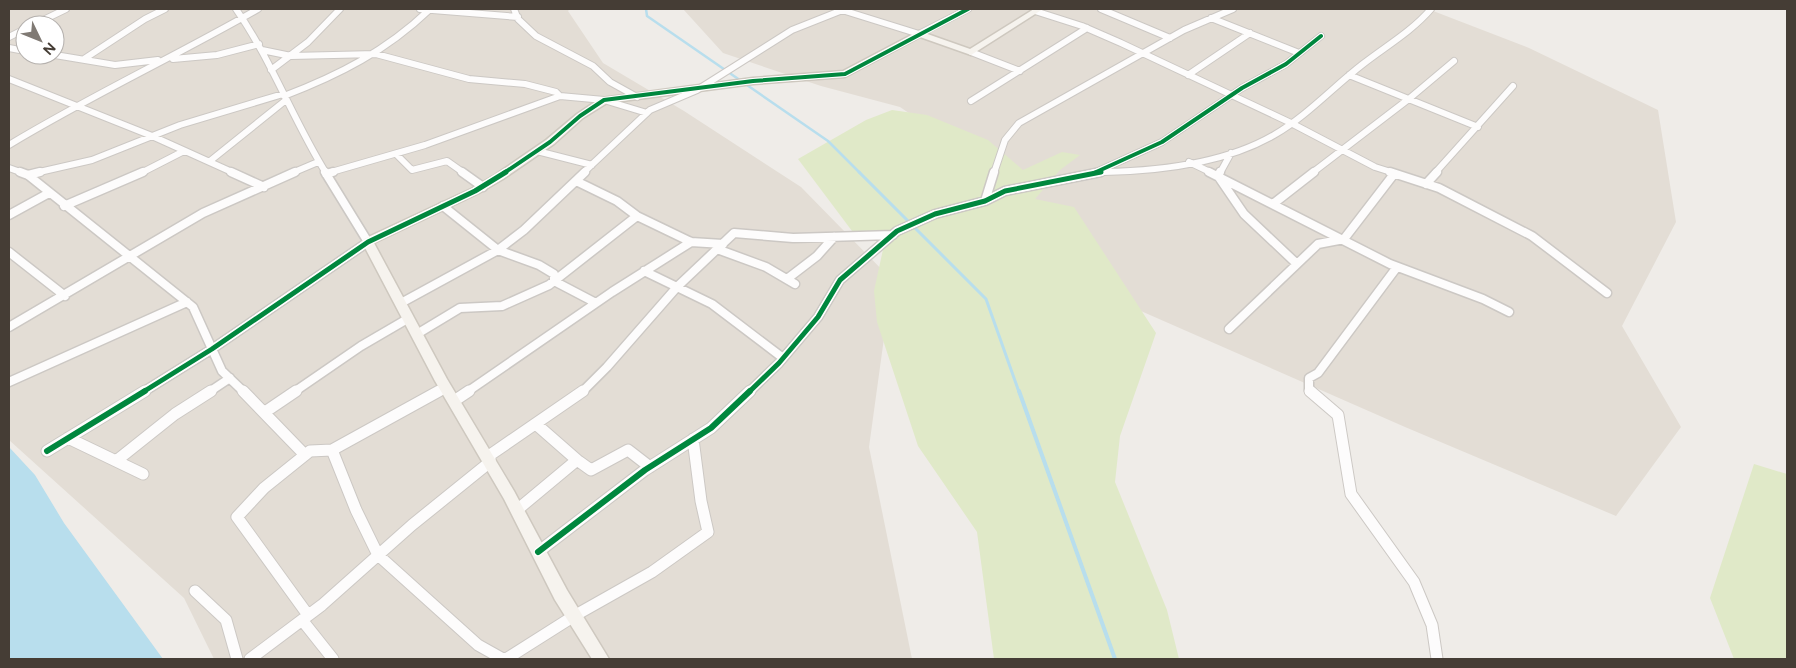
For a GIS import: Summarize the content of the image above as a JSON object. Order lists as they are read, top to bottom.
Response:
{
  "north": "bottom right"
}
